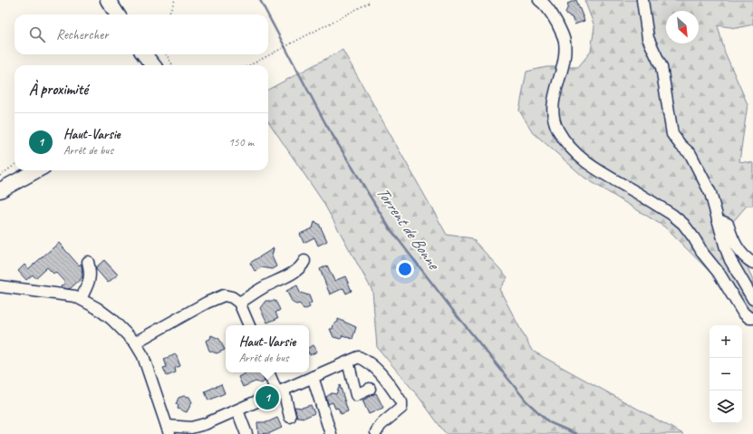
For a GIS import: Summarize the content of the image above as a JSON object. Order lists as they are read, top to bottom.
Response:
{
  "water": ["Torrent de Bonne"],
  "north": "bottom right",
  "page": {
    "search": "Rechercher",
    "heading": "À proximité",
    "list": [
      {
        "mark": "1",
        "name": "Haut-Varsie",
        "note": "Arrêt de bus",
        "value": "150 m"
      }
    ],
    "map_buttons": ["+", "−"],
    "popup": ["Haut-Varsie", "Arrêt de bus"],
    "pins": "1"
  }
}
